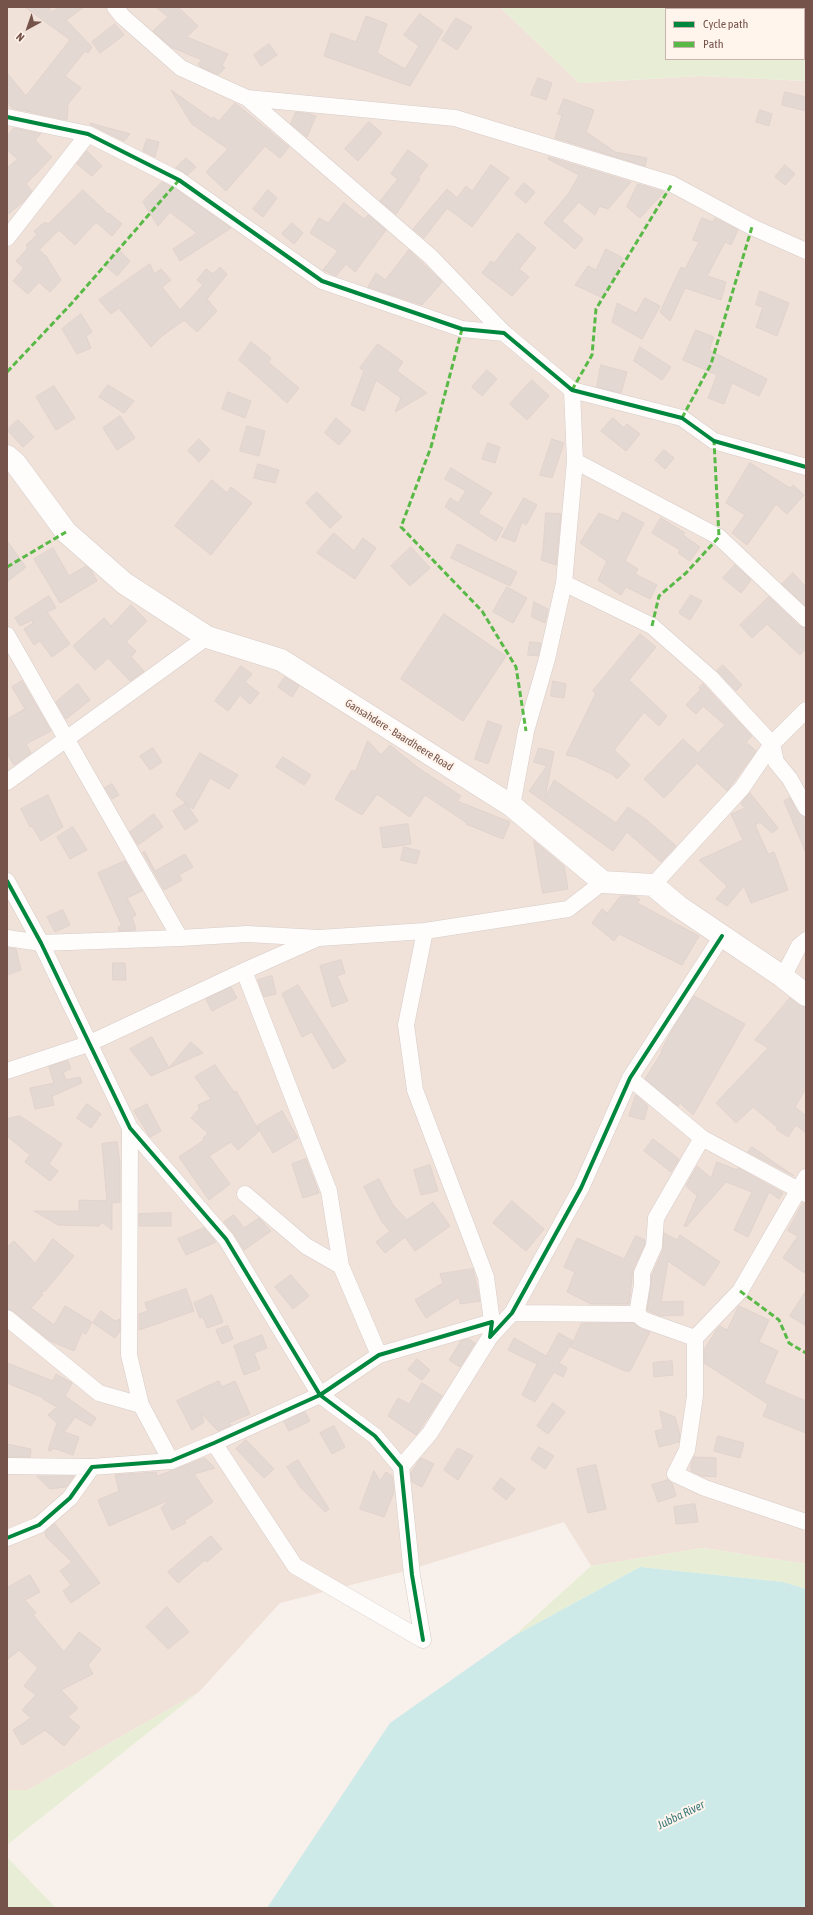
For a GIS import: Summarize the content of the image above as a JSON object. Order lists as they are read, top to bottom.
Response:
{
  "streets": {
    "main road": ["Gansahdere - Baardheere Road"]
  },
  "water": ["Jubba River"],
  "legend": ["Cycle path", "Path"],
  "north": "bottom left"
}
